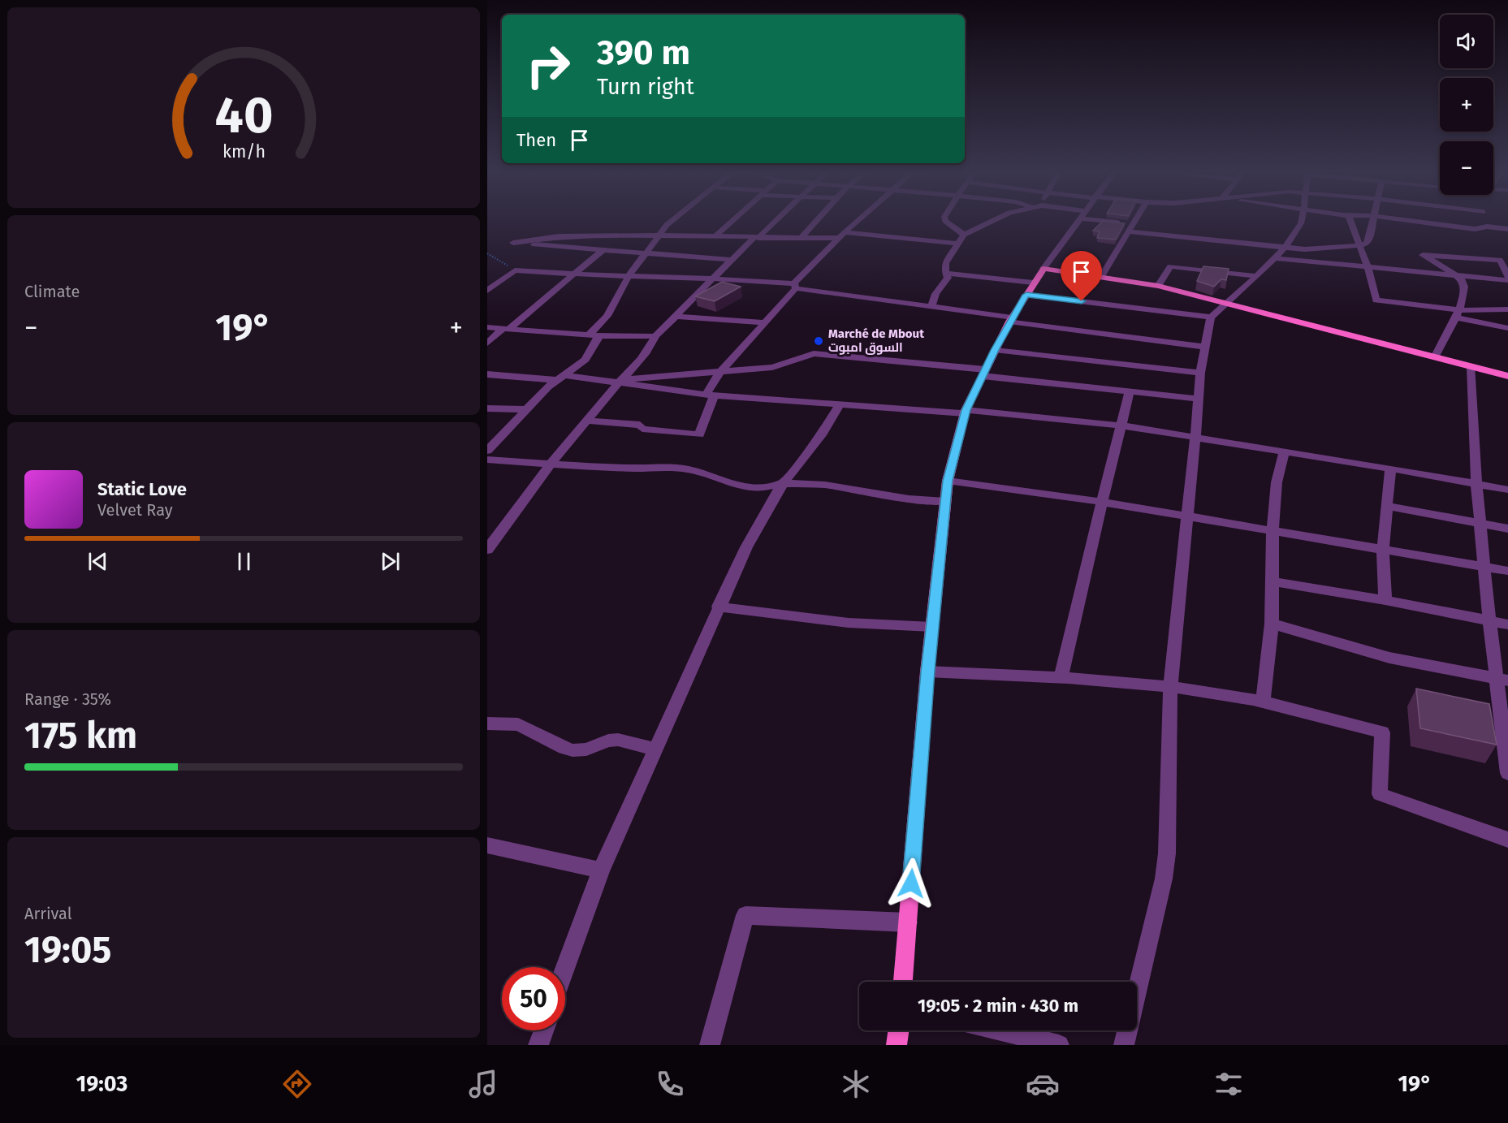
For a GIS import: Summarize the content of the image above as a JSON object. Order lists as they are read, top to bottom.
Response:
{
  "places": ["Marché de Mbout السوق امبوت"],
  "page": {
    "map_buttons": ["+", "−"],
    "turn": ["390 m", "Turn right"],
    "then": "Then",
    "tile": [
      "Climate",
      ["Range · 35%", "175 km"],
      ["Arrival", "19:05"]
    ],
    "heat": ["−", "19°", "+"],
    "song": ["Static Love", "Velvet Ray"],
    "limit": "50",
    "trip": "19:05 · 2 min · 430 m",
    "tabs": ["19:03", "19°"],
    "gauge": ["40", "km/h"]
  }
}
